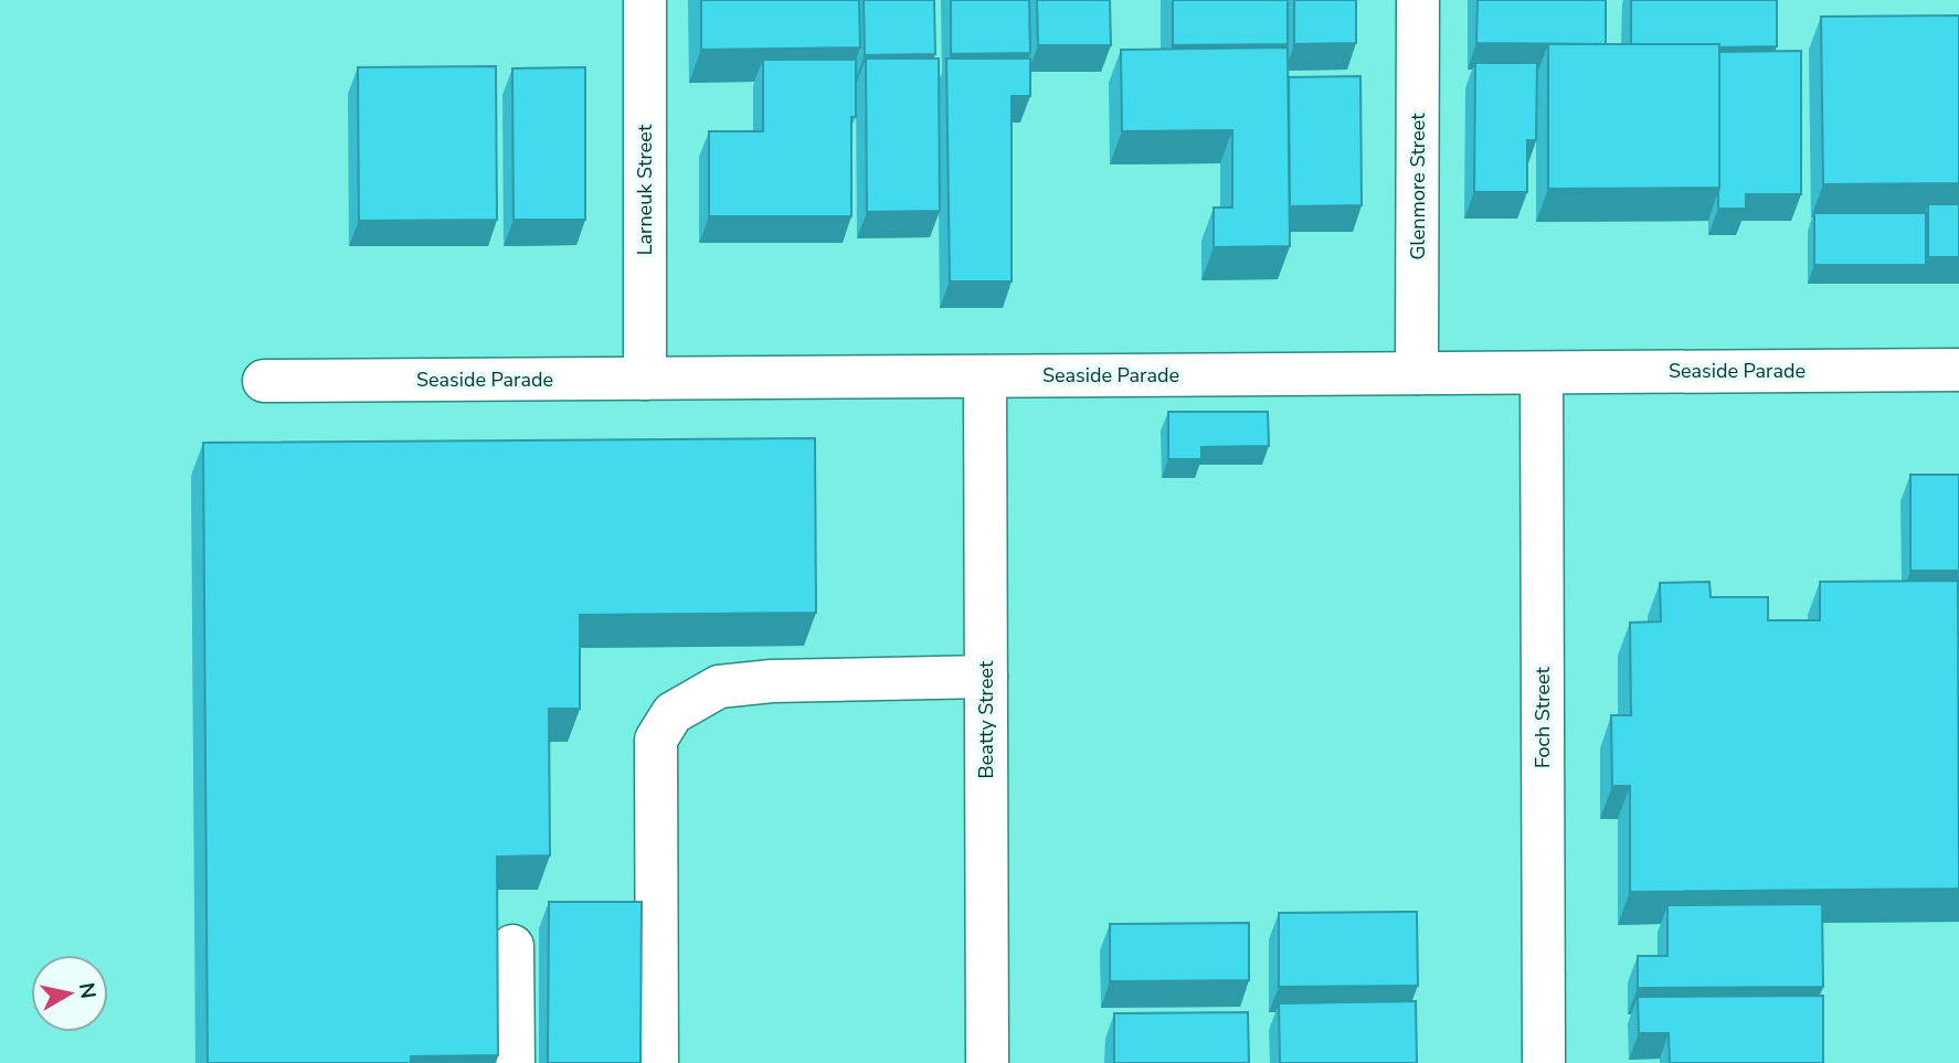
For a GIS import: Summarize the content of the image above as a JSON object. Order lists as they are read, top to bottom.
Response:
{
  "streets": {
    "street": [
      "Glenmore Street",
      "Larneuk Street",
      "Seaside Parade",
      "Foch Street",
      "Beatty Street"
    ]
  },
  "crossings": [
    ["Glenmore Street", "Seaside Parade"],
    ["Larneuk Street", "Seaside Parade"],
    ["Seaside Parade", "Foch Street"],
    ["Seaside Parade", "Beatty Street"]
  ],
  "north": "right"
}
